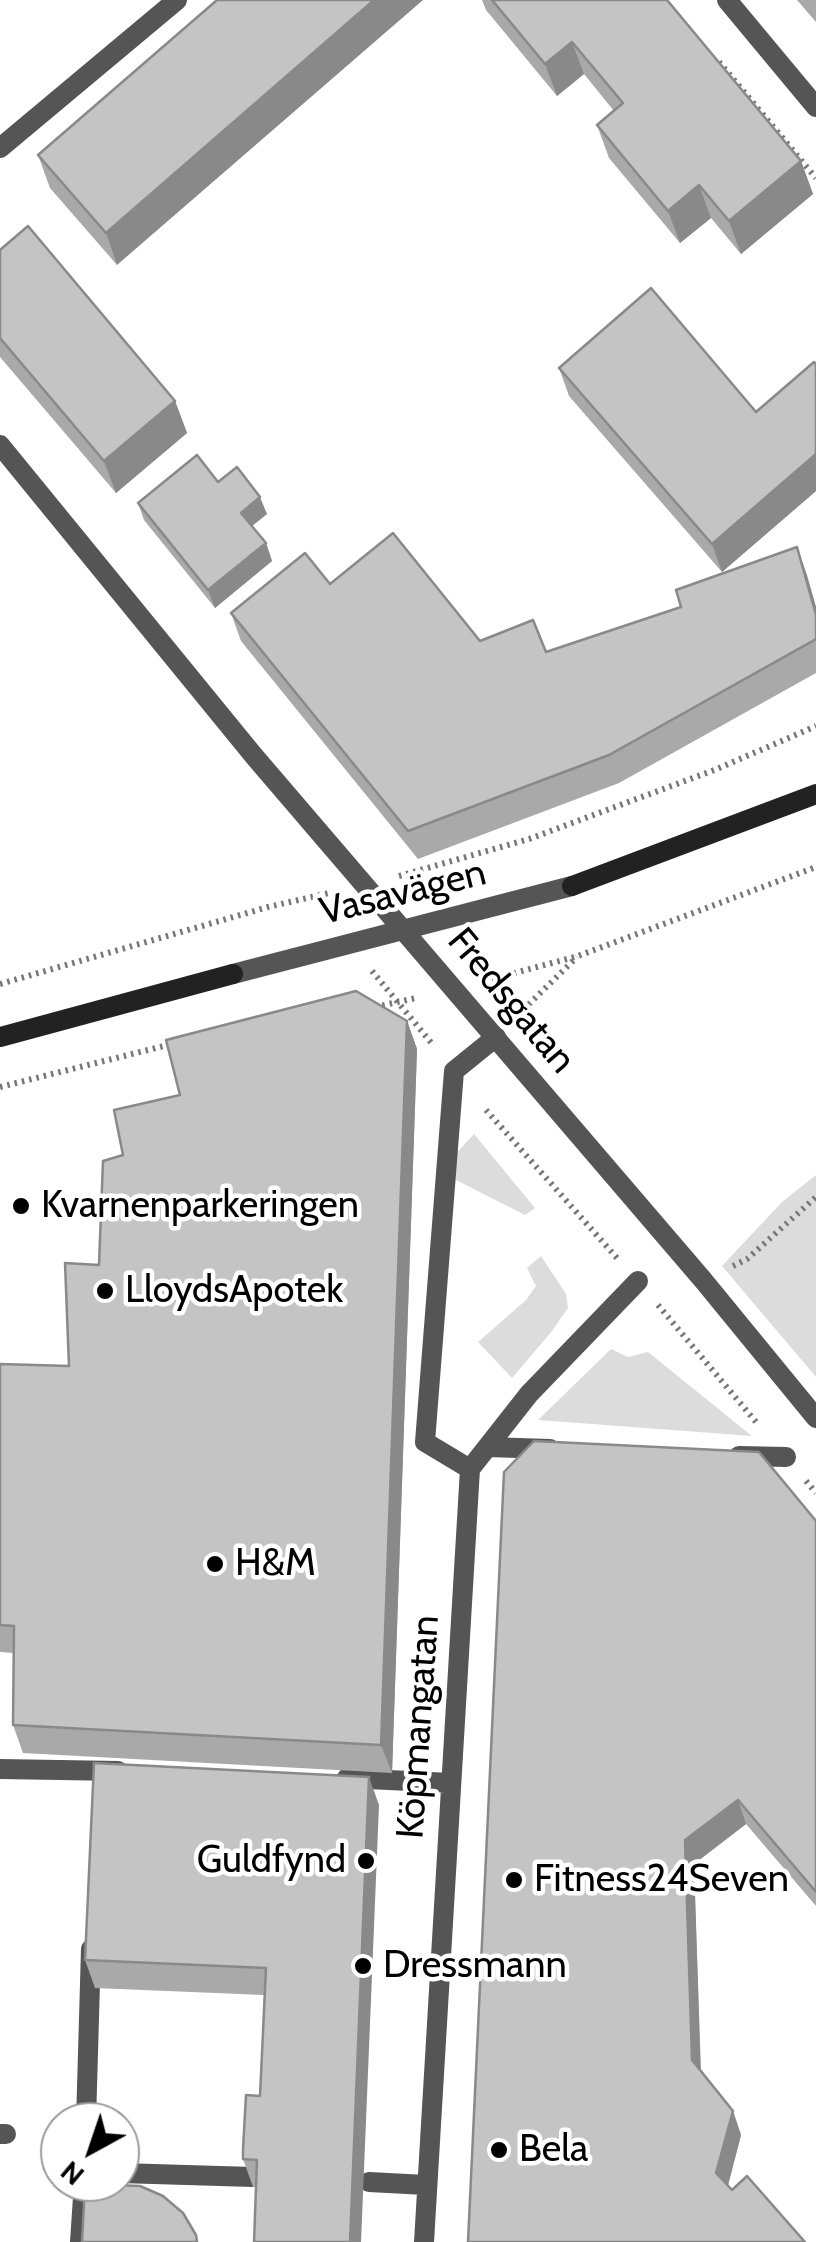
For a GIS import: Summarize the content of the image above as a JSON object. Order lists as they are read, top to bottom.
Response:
{
  "streets": {
    "main road": ["Vasavägen"],
    "street": ["Fredsgatan", "Köpmangatan"]
  },
  "crossings": [
    ["Vasavägen", "Fredsgatan"]
  ],
  "places": [
    "Kvarnenparkeringen",
    "LloydsApotek",
    "H&M",
    "Guldfynd",
    "Fitness24Seven",
    "Dressmann",
    "Bela"
  ],
  "north": "bottom left"
}
